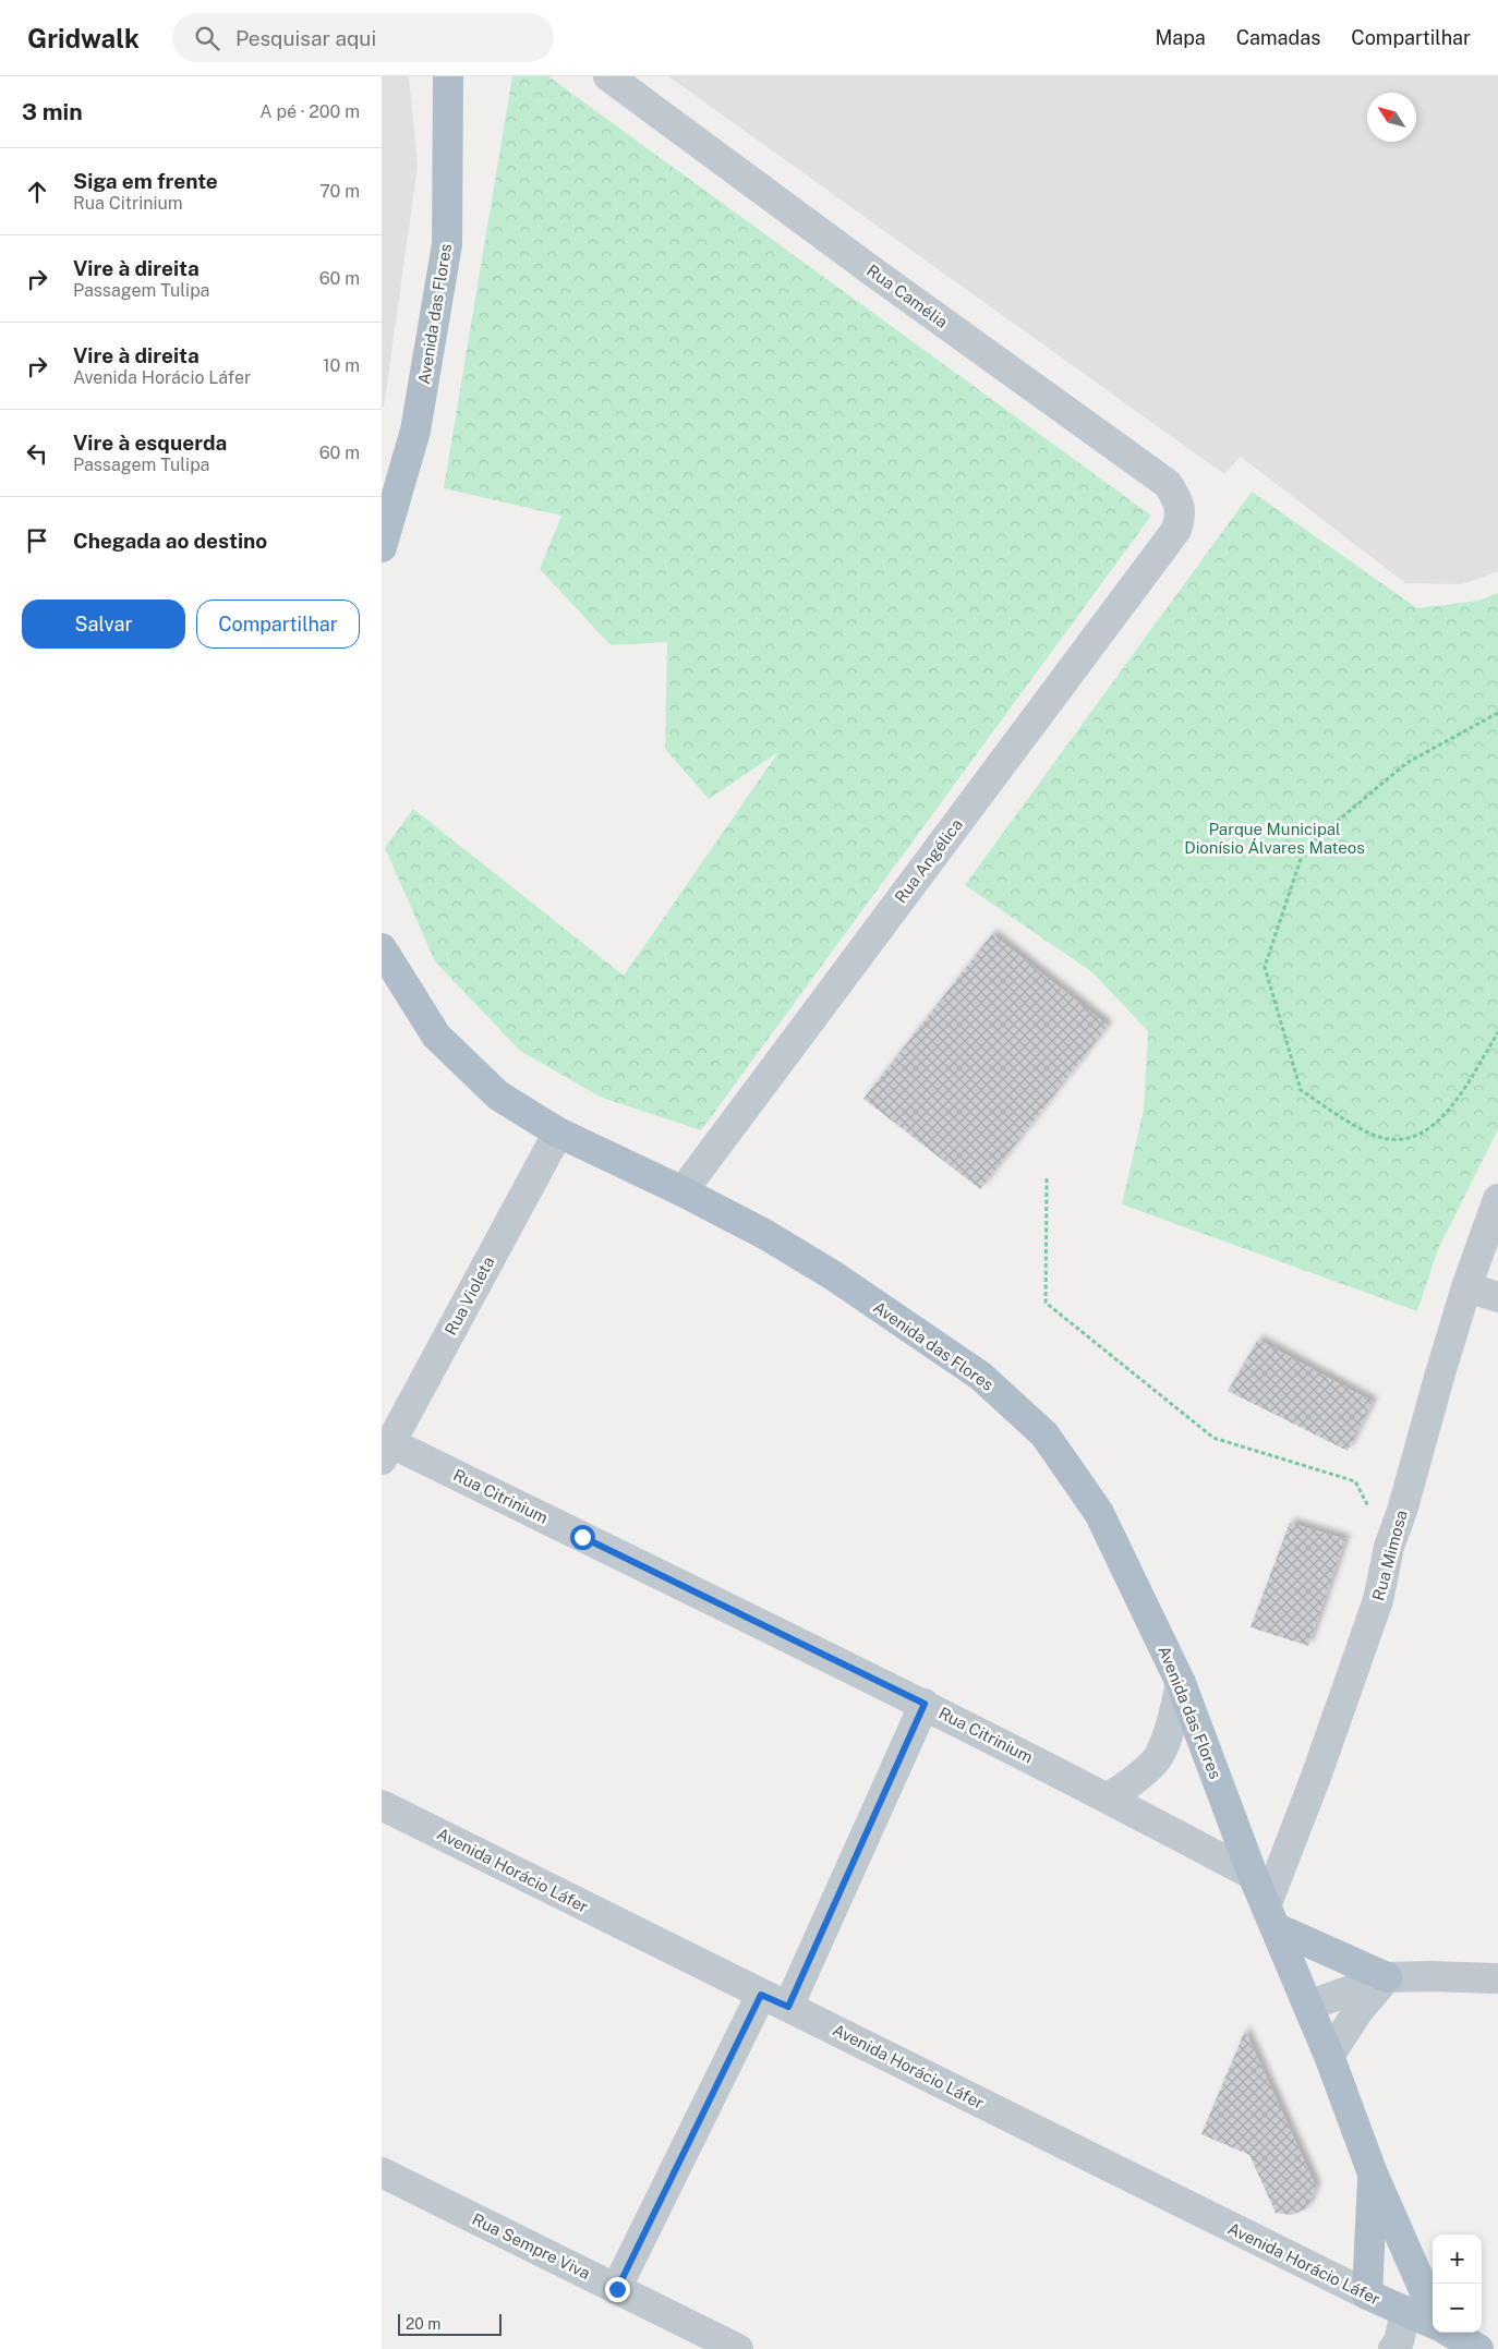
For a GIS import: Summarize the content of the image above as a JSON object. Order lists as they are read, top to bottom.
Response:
{
  "streets": {
    "main road": ["Avenida das Flores", "Avenida Horácio Láfer"],
    "street": [
      "Rua Camélia",
      "Rua Angélica",
      "Rua Violeta",
      "Rua Citrinium",
      "Rua Mimosa",
      "Rua Sempre Viva"
    ]
  },
  "crossings": [
    ["Rua Camélia", "Rua Angélica"],
    ["Avenida das Flores", "Rua Angélica"],
    ["Avenida das Flores", "Rua Violeta"],
    ["Avenida das Flores", "Rua Citrinium"],
    ["Avenida das Flores", "Rua Mimosa"],
    ["Avenida das Flores", "Avenida Horácio Láfer"],
    ["Rua Violeta", "Rua Citrinium"]
  ],
  "parks": ["Parque Municipal Dionísio Álvares Mateos"],
  "scale_bar": "20 m",
  "north": "top left",
  "page": {
    "header": "Gridwalk",
    "search": "Pesquisar aqui",
    "nav": ["Mapa", "Camadas", "Compartilhar"],
    "heading": ["3 min", "A pé · 200 m"],
    "list": [
      ["Siga em frente", "Rua Citrinium", "70 m"],
      ["Vire à direita", "Passagem Tulipa", "60 m"],
      ["Vire à direita", "Avenida Horácio Láfer", "10 m"],
      ["Vire à esquerda", "Passagem Tulipa", "60 m"],
      "Chegada ao destino"
    ],
    "buttons": ["Salvar", "Compartilhar"],
    "map_buttons": ["+", "−"],
    "scale": "20 m"
  }
}
